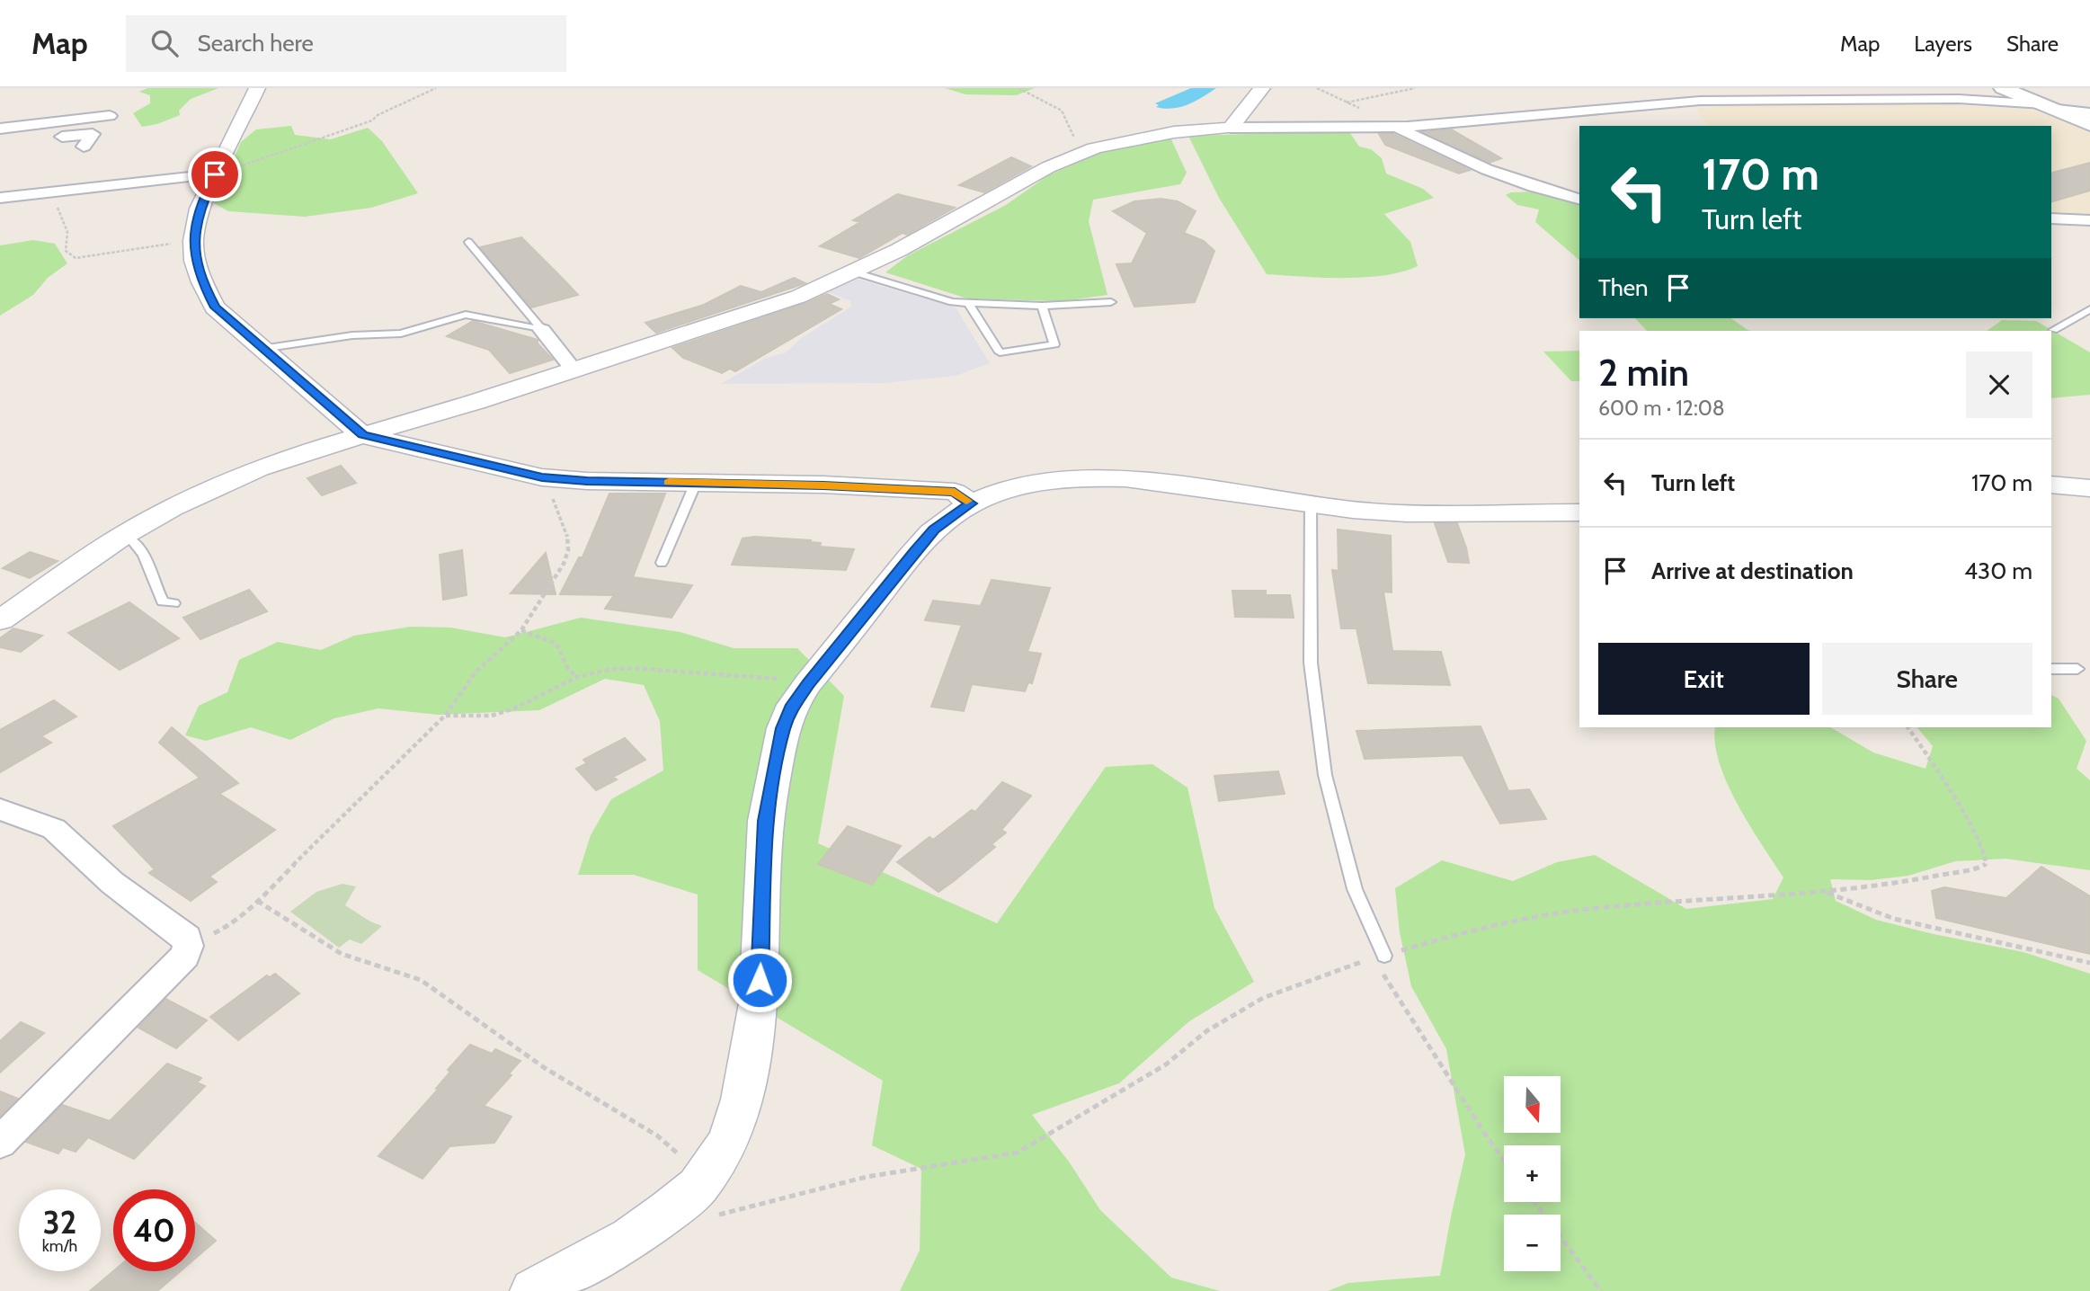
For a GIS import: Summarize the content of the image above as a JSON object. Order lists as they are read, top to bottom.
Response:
{
  "north": "bottom",
  "page": {
    "header": "Map",
    "search": "Search here",
    "nav": ["Map", "Layers", "Share"],
    "turn": ["170 m", "Turn left"],
    "then": "Then",
    "heading": ["2 min", "600 m · 12:08"],
    "list": [
      {
        "name": "Turn left",
        "value": "170 m"
      },
      {
        "name": "Arrive at destination",
        "value": "430 m"
      }
    ],
    "buttons": ["Exit", "Share"],
    "map_buttons": ["+", "−"],
    "speed": "32 km/h",
    "limit": "40"
  }
}
